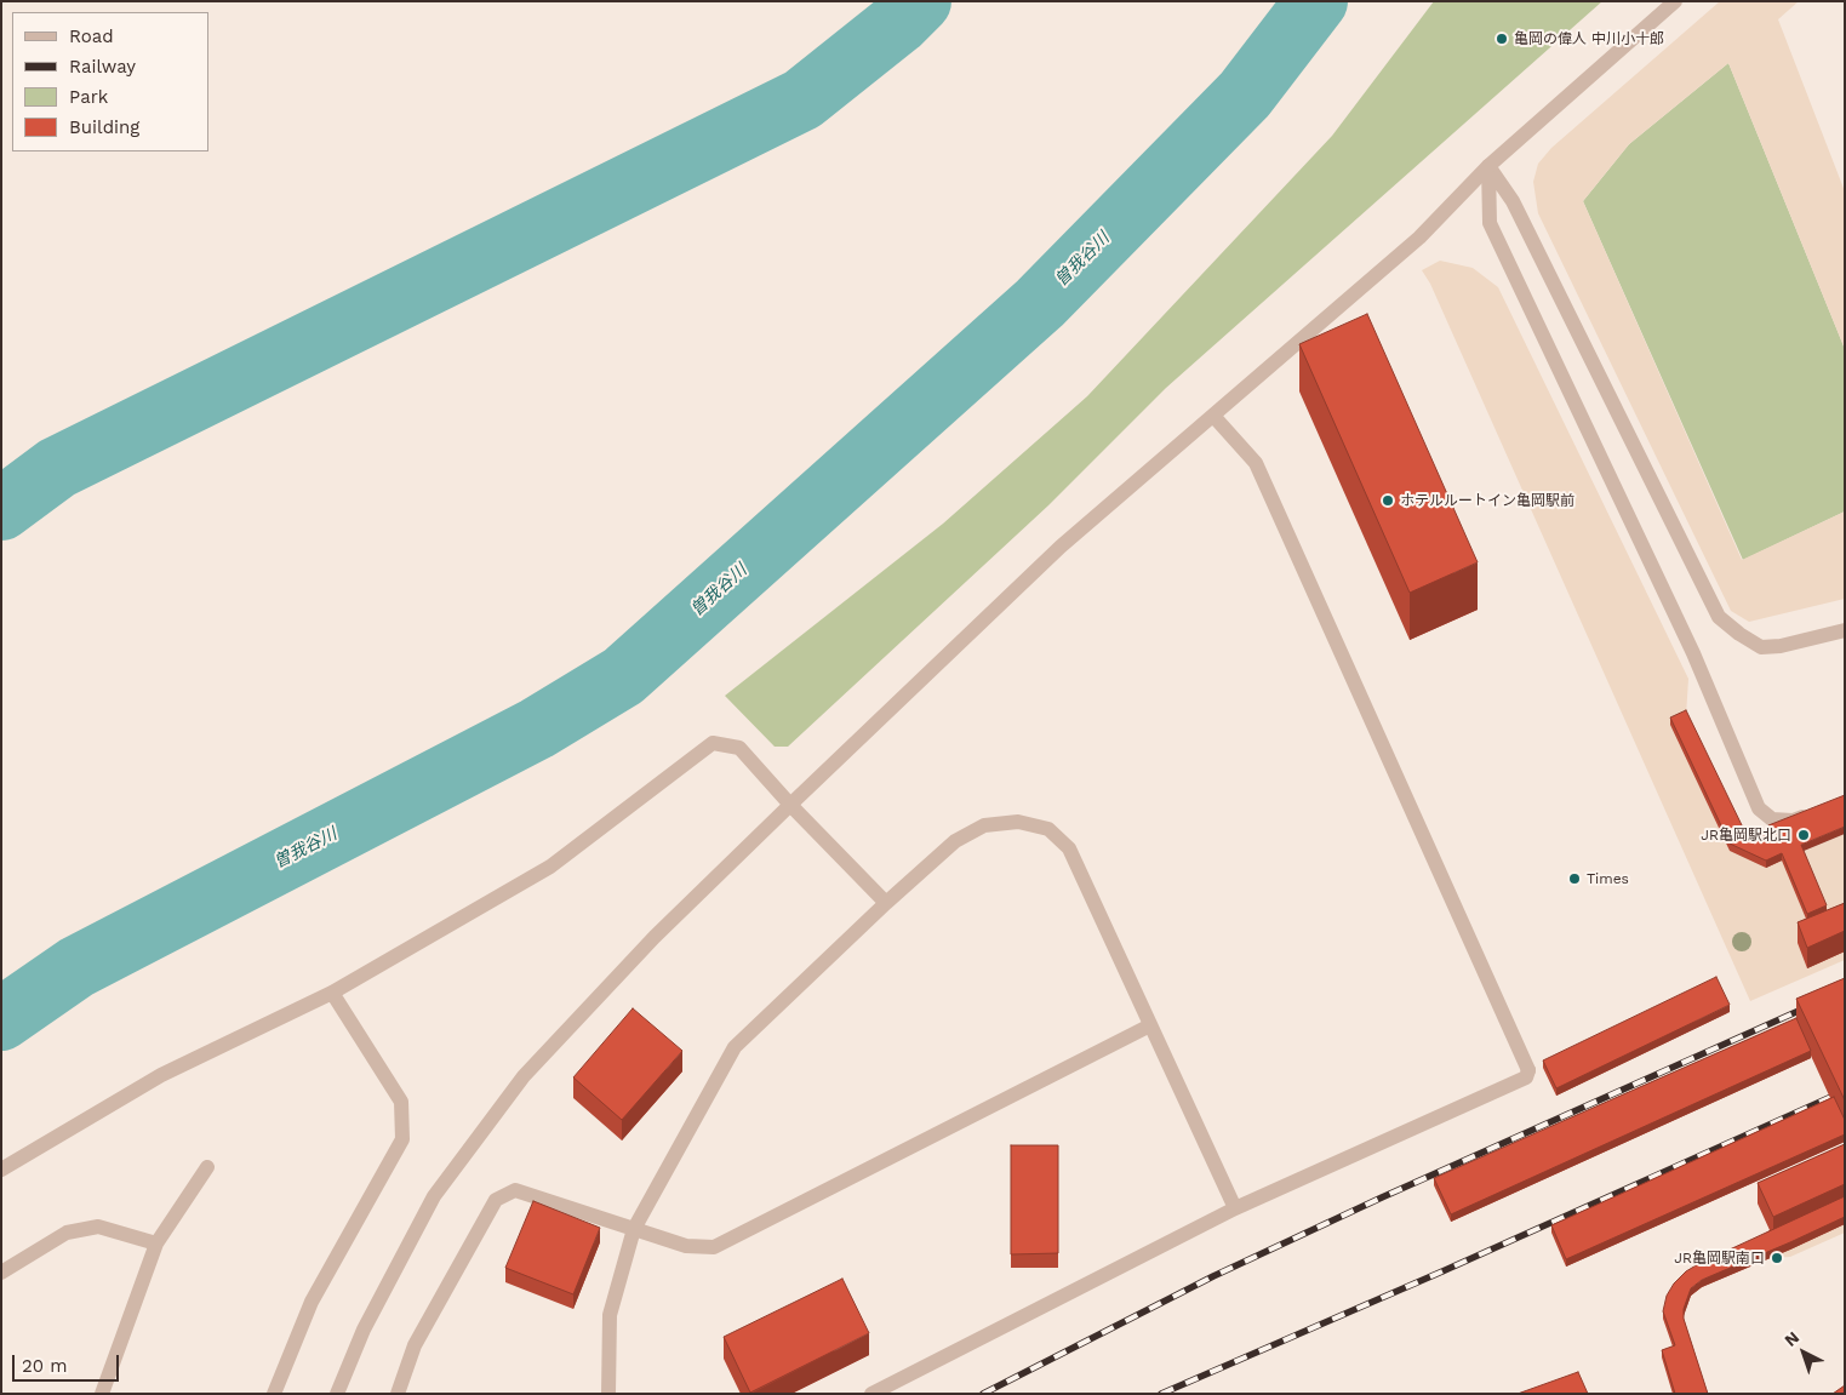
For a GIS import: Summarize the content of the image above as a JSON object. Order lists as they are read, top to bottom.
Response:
{
  "water": ["曽我谷川"],
  "places": [
    "亀岡の偉人 中川小十郎",
    "ホテルルートイン亀岡駅前",
    "JR亀岡駅北口",
    "Times",
    "JR亀岡駅南口"
  ],
  "legend": [
    "Road",
    "Railway",
    "Park",
    "Building"
  ],
  "scale_bar": "20 m",
  "north": "top left"
}
